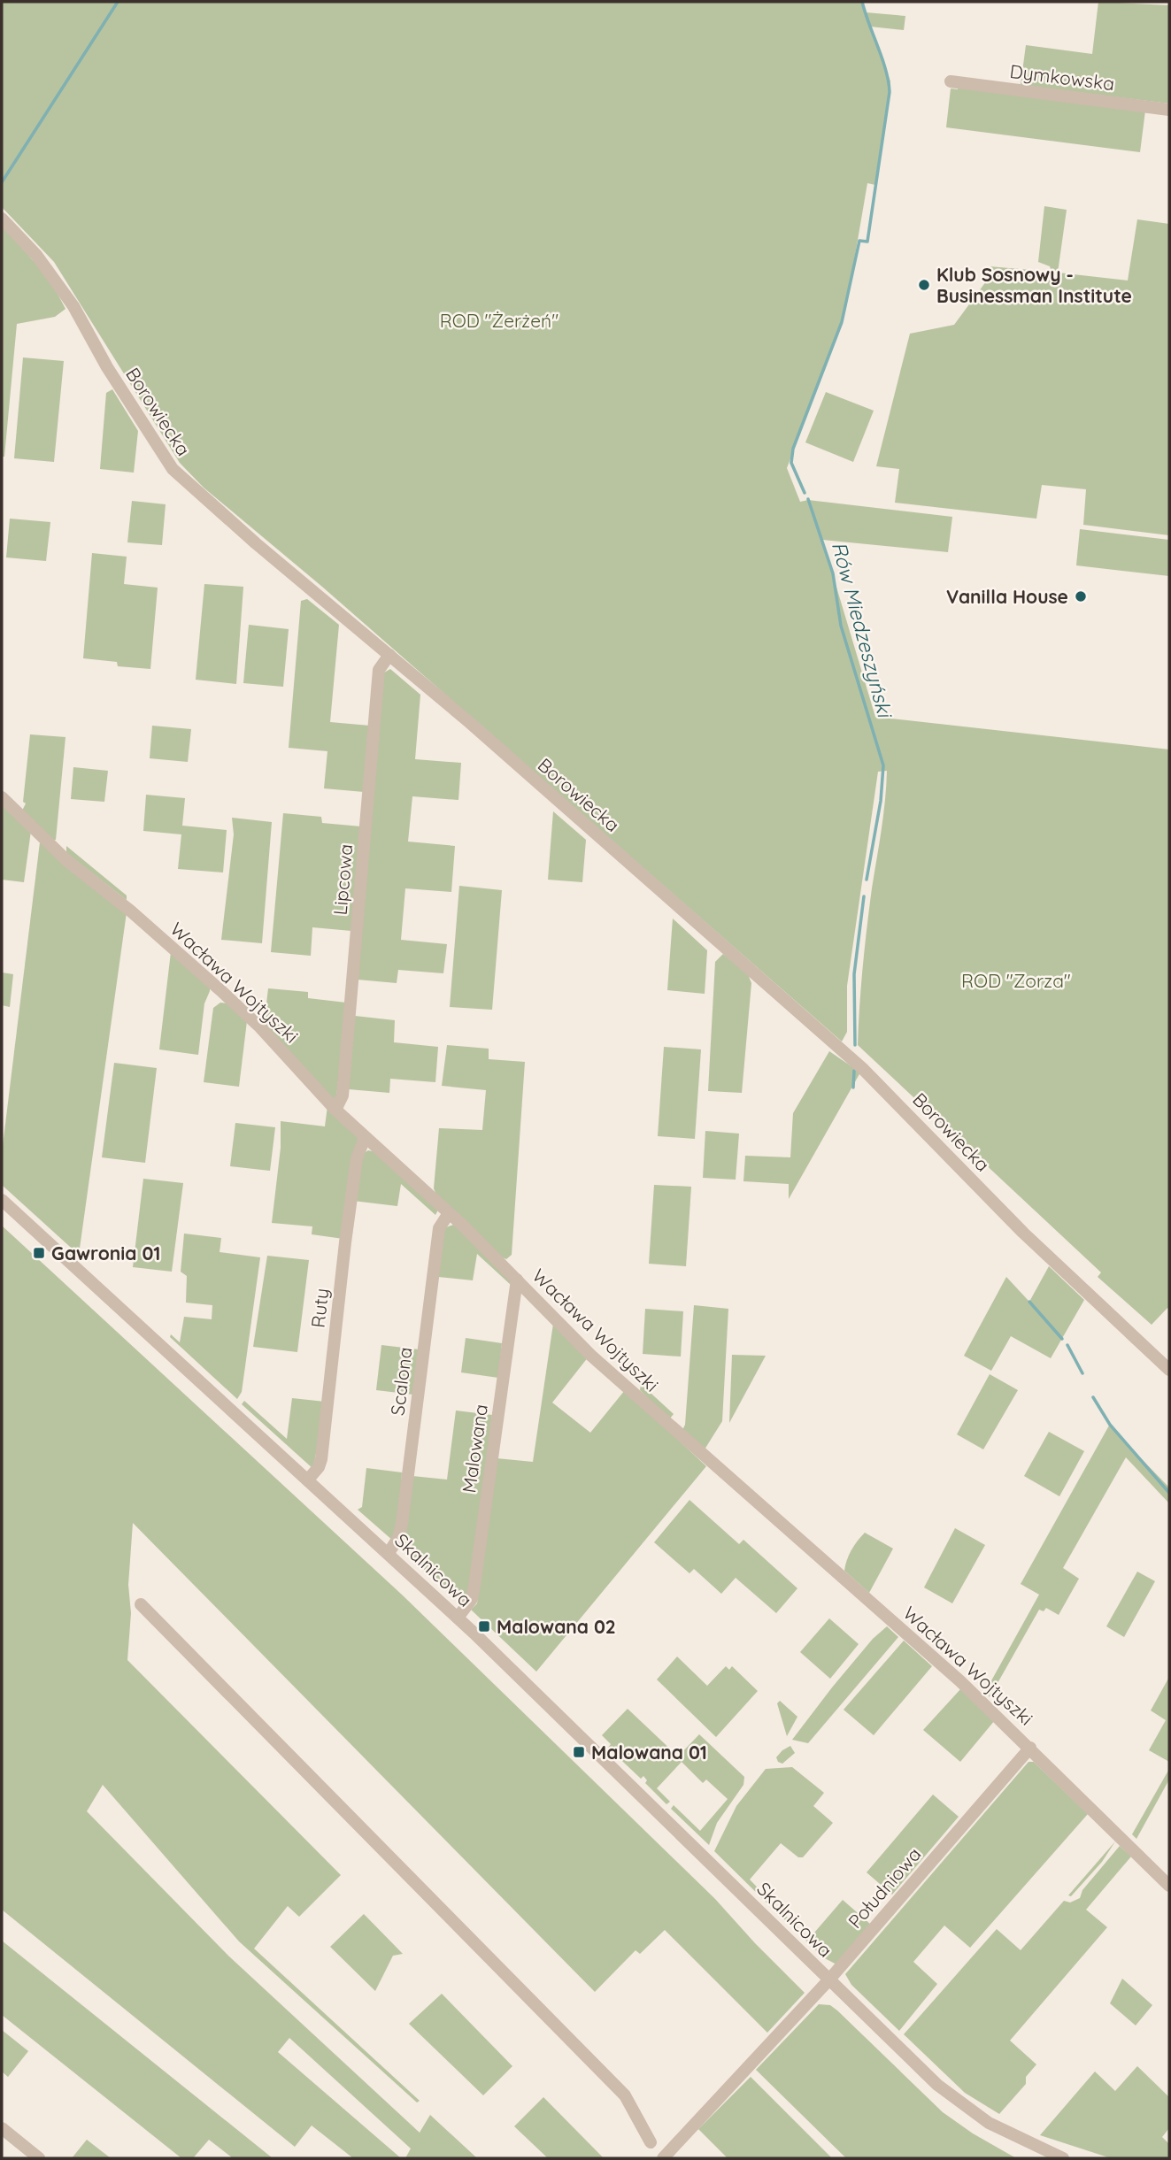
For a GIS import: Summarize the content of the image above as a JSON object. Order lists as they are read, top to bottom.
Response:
{
  "streets": {
    "street": [
      "Dymkowska",
      "Borowiecka",
      "Lipcowa",
      "Wacława Wojtyszki",
      "Ruty",
      "Scalona",
      "Malowana",
      "Skalnicowa",
      "Południowa"
    ]
  },
  "crossings": [
    ["Borowiecka", "Lipcowa"],
    ["Lipcowa", "Wacława Wojtyszki"],
    ["Wacława Wojtyszki", "Ruty"],
    ["Wacława Wojtyszki", "Scalona"],
    ["Wacława Wojtyszki", "Malowana"],
    ["Wacława Wojtyszki", "Południowa"],
    ["Ruty", "Skalnicowa"],
    ["Scalona", "Skalnicowa"],
    ["Malowana", "Skalnicowa"],
    ["Skalnicowa", "Południowa"]
  ],
  "water": ["Rów Miedzeszyński"],
  "parks": ["ROD \"Żerżeń\"", "ROD \"Zorza\""],
  "places": {
    "other": ["Klub Sosnowy - Businessman Institute", "Vanilla House"],
    "transit": ["Gawronia 01", "Malowana 02", "Malowana 01"]
  }
}
